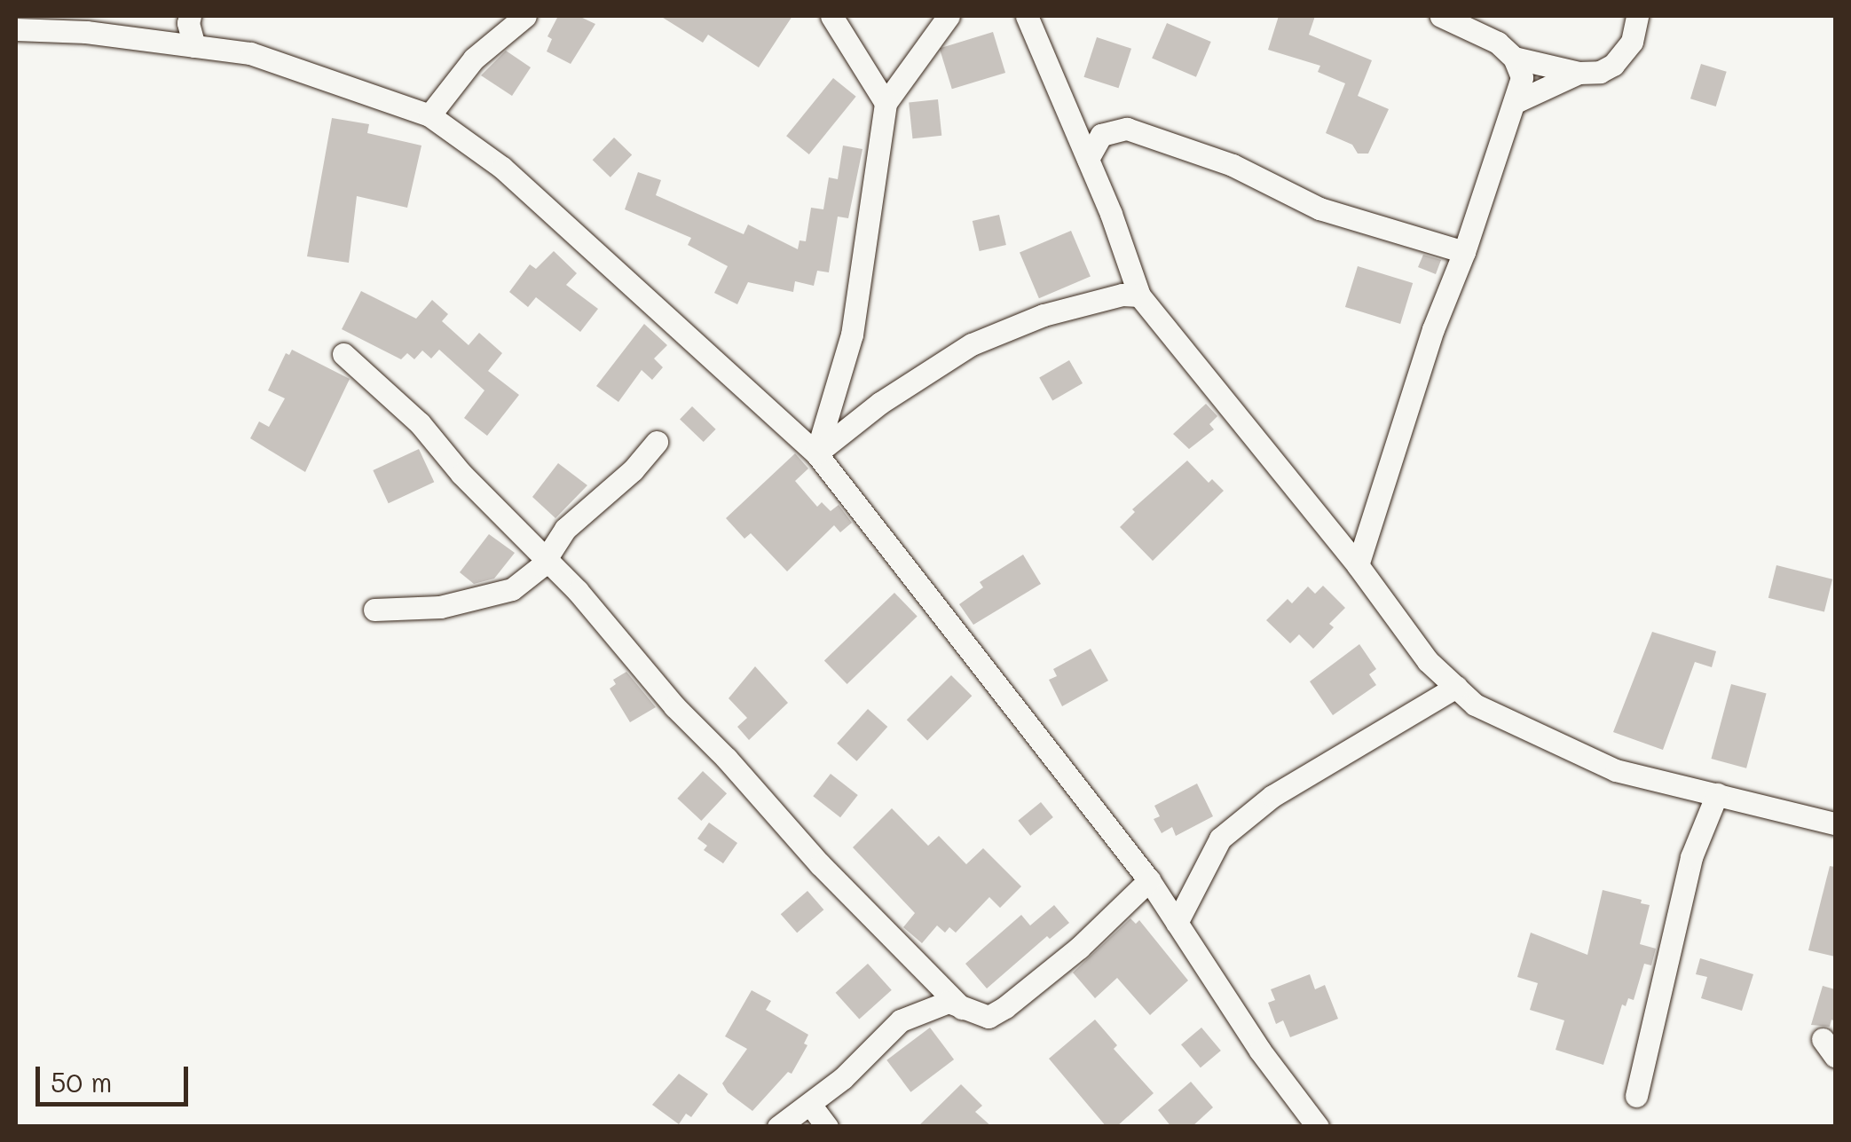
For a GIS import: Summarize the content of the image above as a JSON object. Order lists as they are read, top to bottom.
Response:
{
  "scale_bar": "50 m"
}
